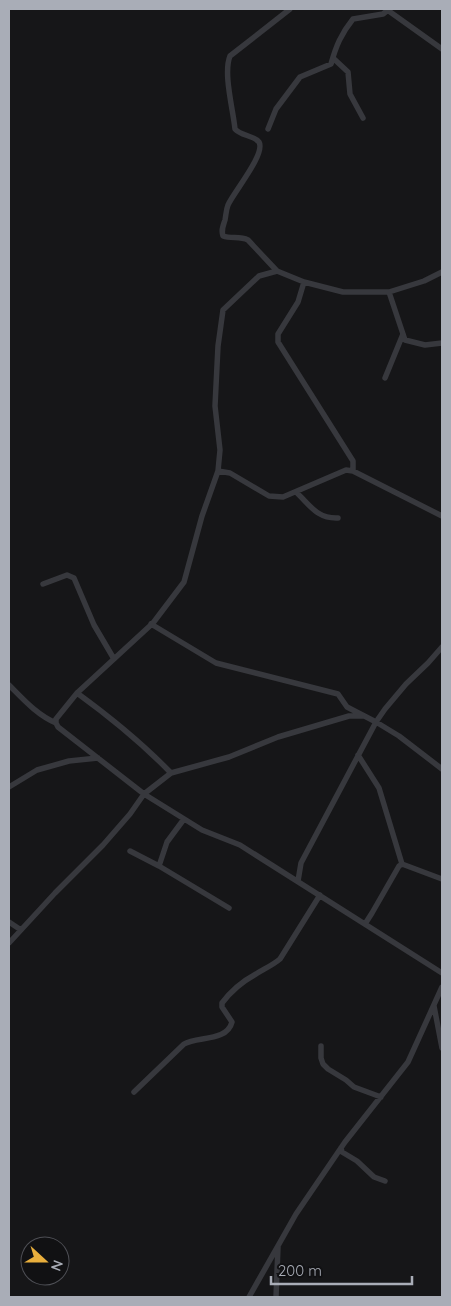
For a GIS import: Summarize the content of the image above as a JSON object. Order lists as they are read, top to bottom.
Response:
{
  "scale_bar": "200 m",
  "north": "right"
}
